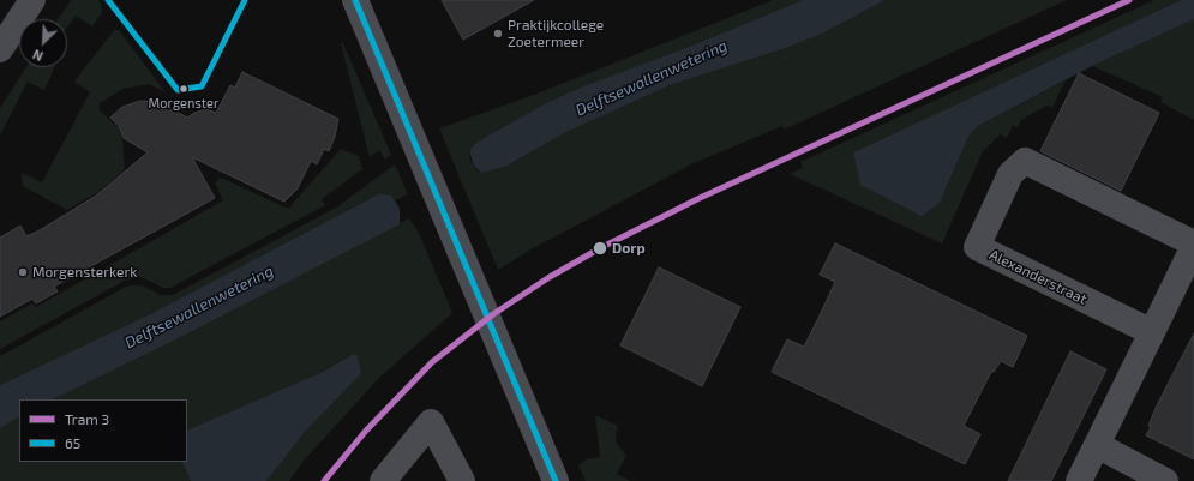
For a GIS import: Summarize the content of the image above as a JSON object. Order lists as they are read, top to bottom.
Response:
{
  "streets": {
    "street": ["Alexanderstraat"]
  },
  "water": ["Delftsewallenwetering"],
  "places": [
    "Praktijkcollege Zoetermeer",
    "Morgenster",
    "Dorp",
    "Morgensterkerk"
  ],
  "lines": ["tram line 3", "transit line 65"],
  "legend": ["Tram 3", "65"],
  "north": "bottom left"
}
